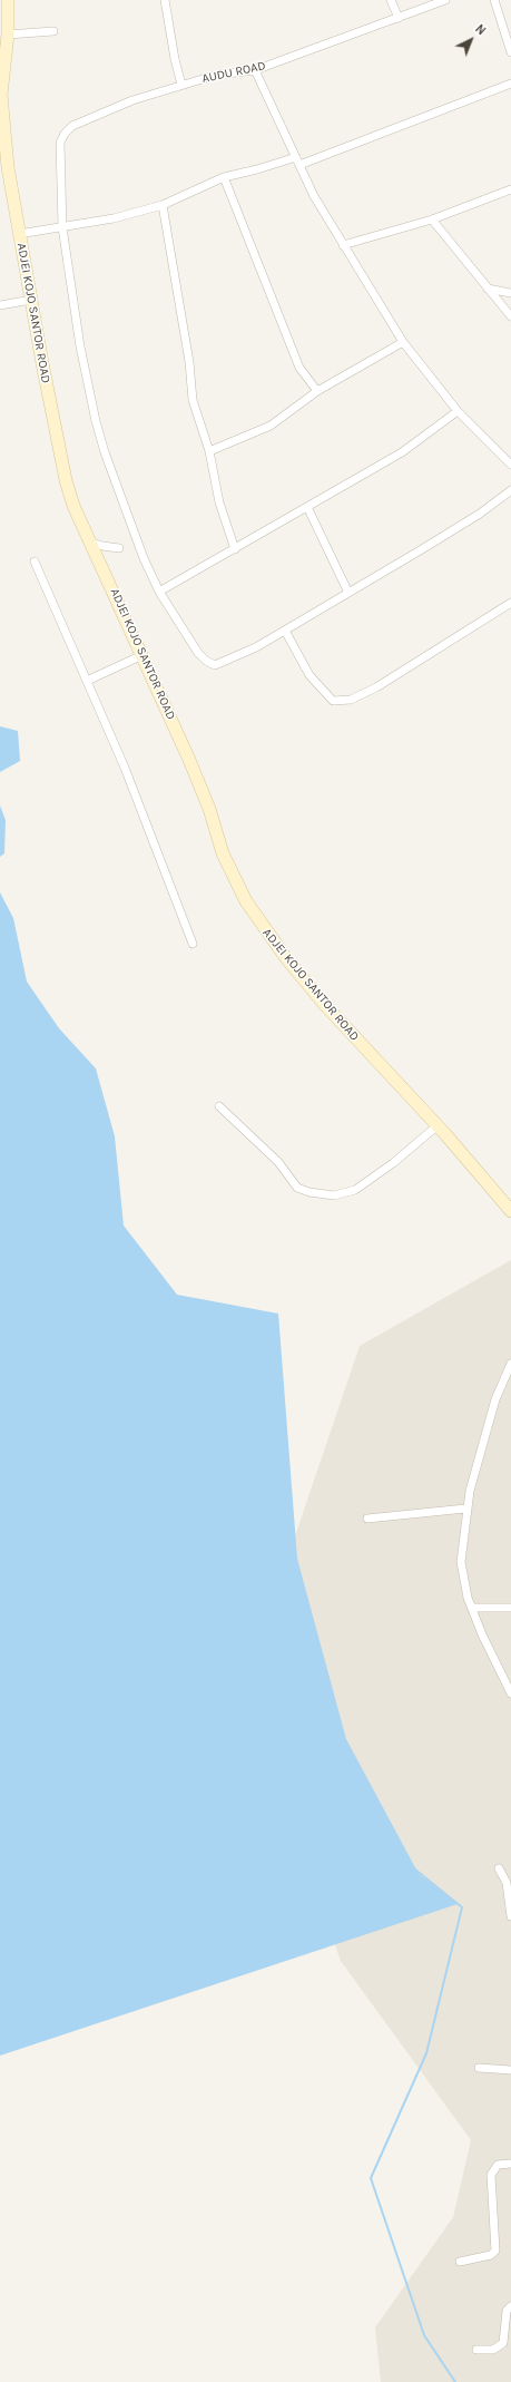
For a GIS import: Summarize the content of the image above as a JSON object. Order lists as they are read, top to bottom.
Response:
{
  "streets": {
    "street": ["AUDU ROAD", "ADJEI KOJO SANTOR ROAD"]
  },
  "north": "top right"
}
